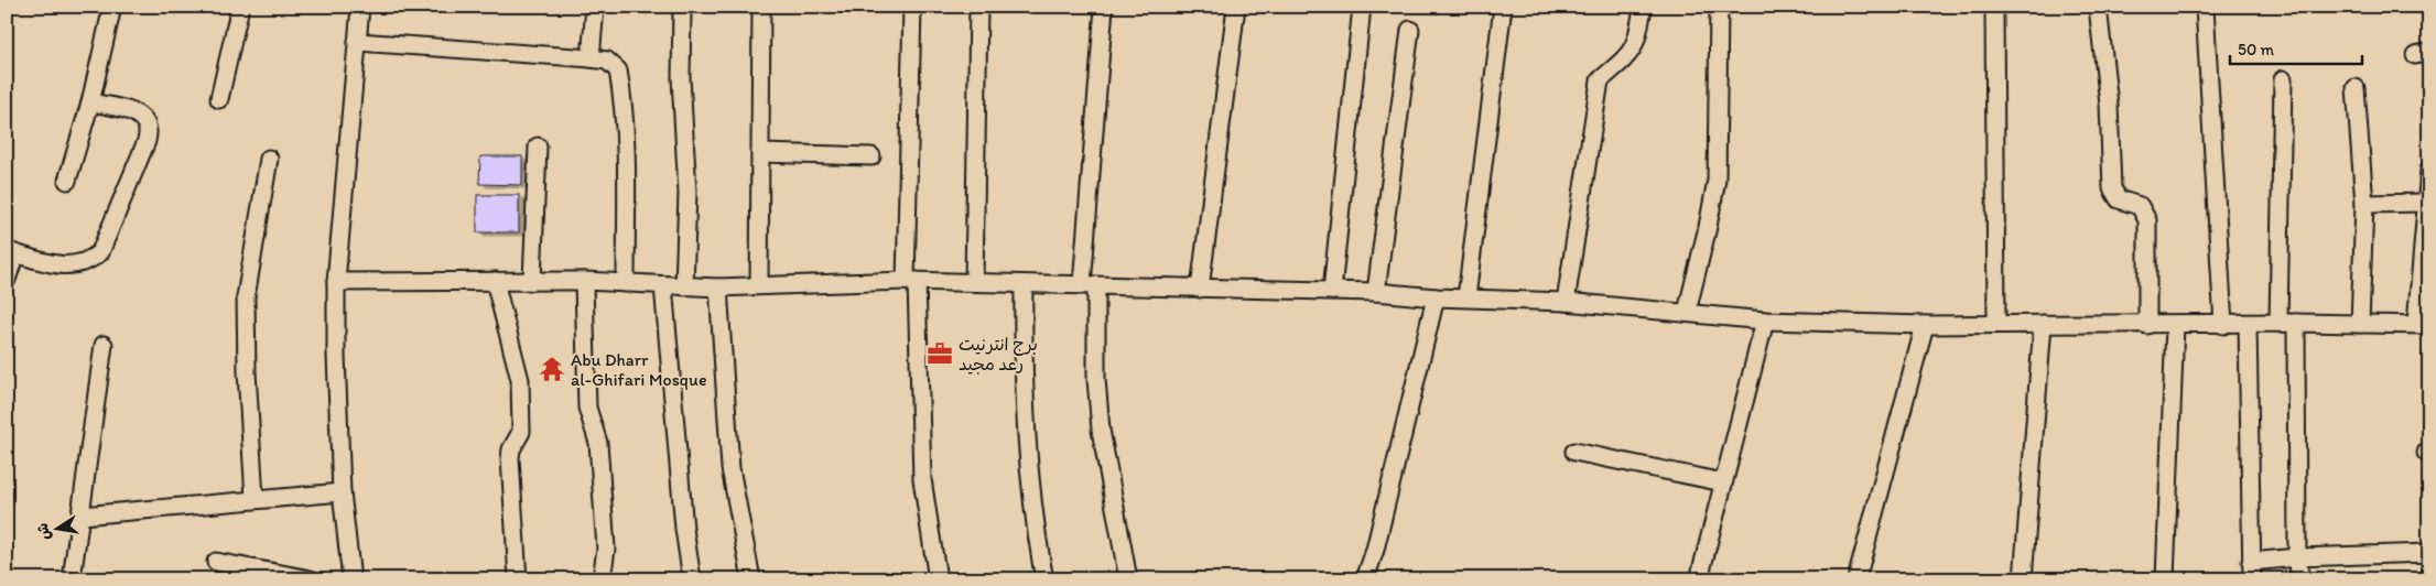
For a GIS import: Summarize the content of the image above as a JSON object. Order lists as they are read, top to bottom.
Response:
{
  "places": {
    "office": ["برج انترنيت رعد مجيد"],
    "temple": ["Abu Dharr al-Ghifari Mosque"]
  },
  "scale_bar": "50 m",
  "north": "left"
}
